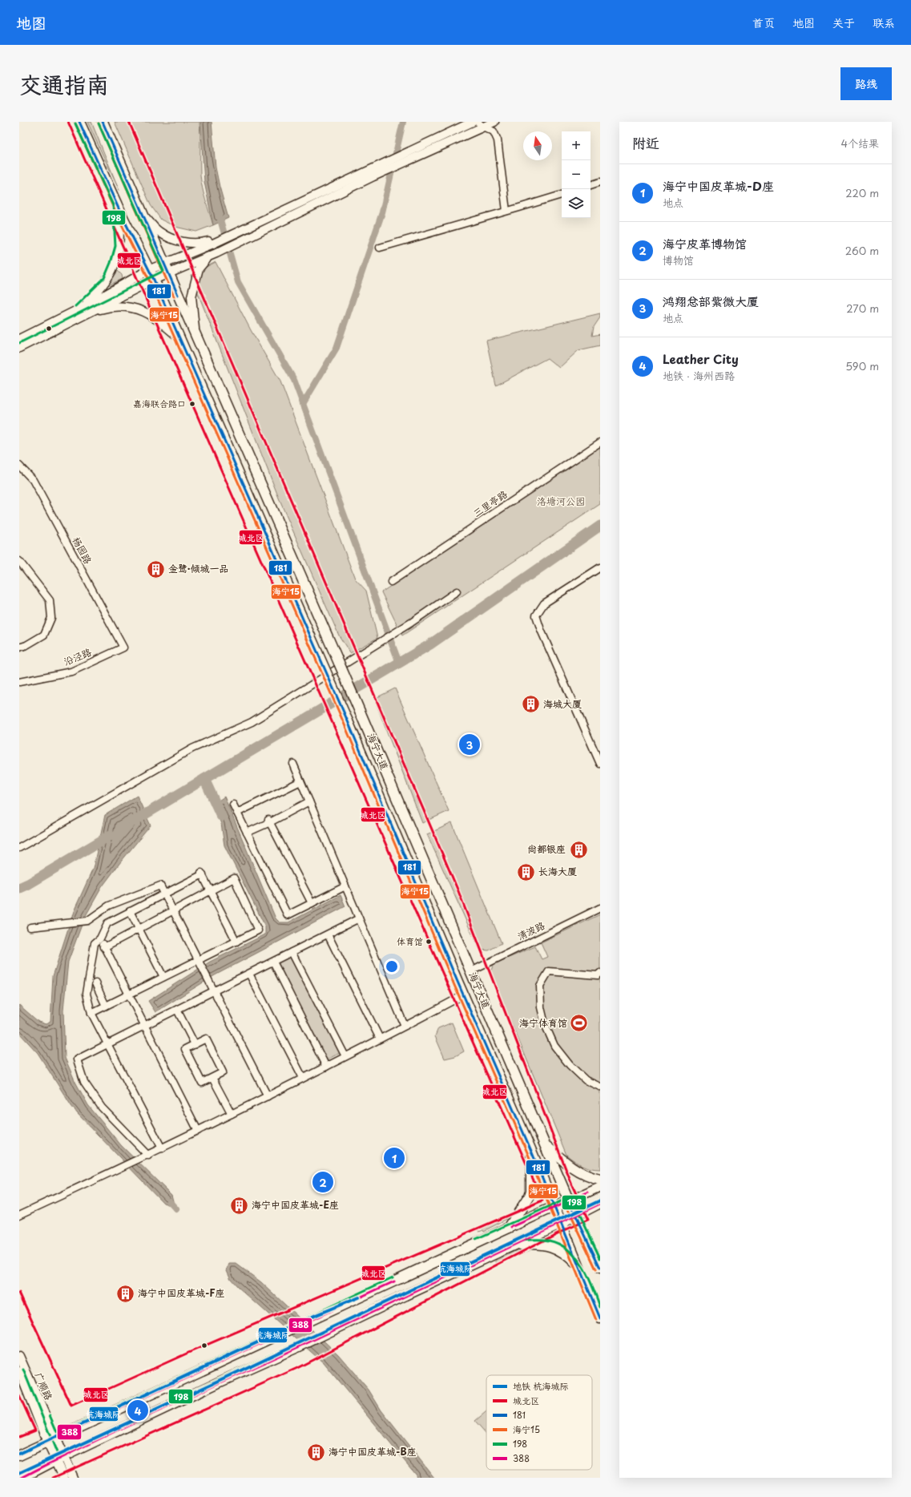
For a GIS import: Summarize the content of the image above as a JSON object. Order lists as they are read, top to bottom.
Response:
{
  "streets": {
    "highway": ["海宁大道"],
    "main road": ["广顺路"],
    "street": [
      "三里亭路",
      "杨园路",
      "沿泾路",
      "清波路"
    ]
  },
  "crossings": [
    ["杨园路", "沿泾路"],
    ["海宁大道", "清波路"]
  ],
  "parks": ["洛塘河公园"],
  "places": {
    "other": ["嘉海联合路口", "体育馆"],
    "building": [
      "金鹭·倾城一品",
      "海城大厦",
      "尚都银座",
      "长海大厦",
      "海宁中国皮革城-E座",
      "海宁中国皮革城-F座",
      "海宁中国皮革城-B座"
    ],
    "sports": ["海宁体育馆"]
  },
  "lines": [
    "transit line 城北区",
    "transit line 181",
    "transit line 海宁15",
    "transit line 198",
    "transit line 388",
    "metro line 杭海城际"
  ],
  "legend": [
    "地铁 杭海城际",
    "城北区",
    "181",
    "海宁15",
    "198",
    "388"
  ],
  "north": "top",
  "page": {
    "header": "地图",
    "nav": [
      "首页",
      "地图",
      "关于",
      "联系"
    ],
    "title": "交通指南",
    "buttons": "路线",
    "heading": ["附近", "4个结果"],
    "map_buttons": ["+", "−"],
    "list": [
      {
        "mark": "1",
        "name": "海宁中国皮革城-D座",
        "note": "地点",
        "value": "220 m"
      },
      {
        "mark": "2",
        "name": "海宁皮革博物馆",
        "note": "博物馆",
        "value": "260 m"
      },
      {
        "mark": "3",
        "name": "鸿翔总部紫微大厦",
        "note": "地点",
        "value": "270 m"
      },
      {
        "mark": "4",
        "name": "Leather City",
        "note": "地铁 · 海州西路",
        "value": "590 m"
      }
    ],
    "pins": [
      "3",
      "1",
      "2",
      "4"
    ]
  }
}
